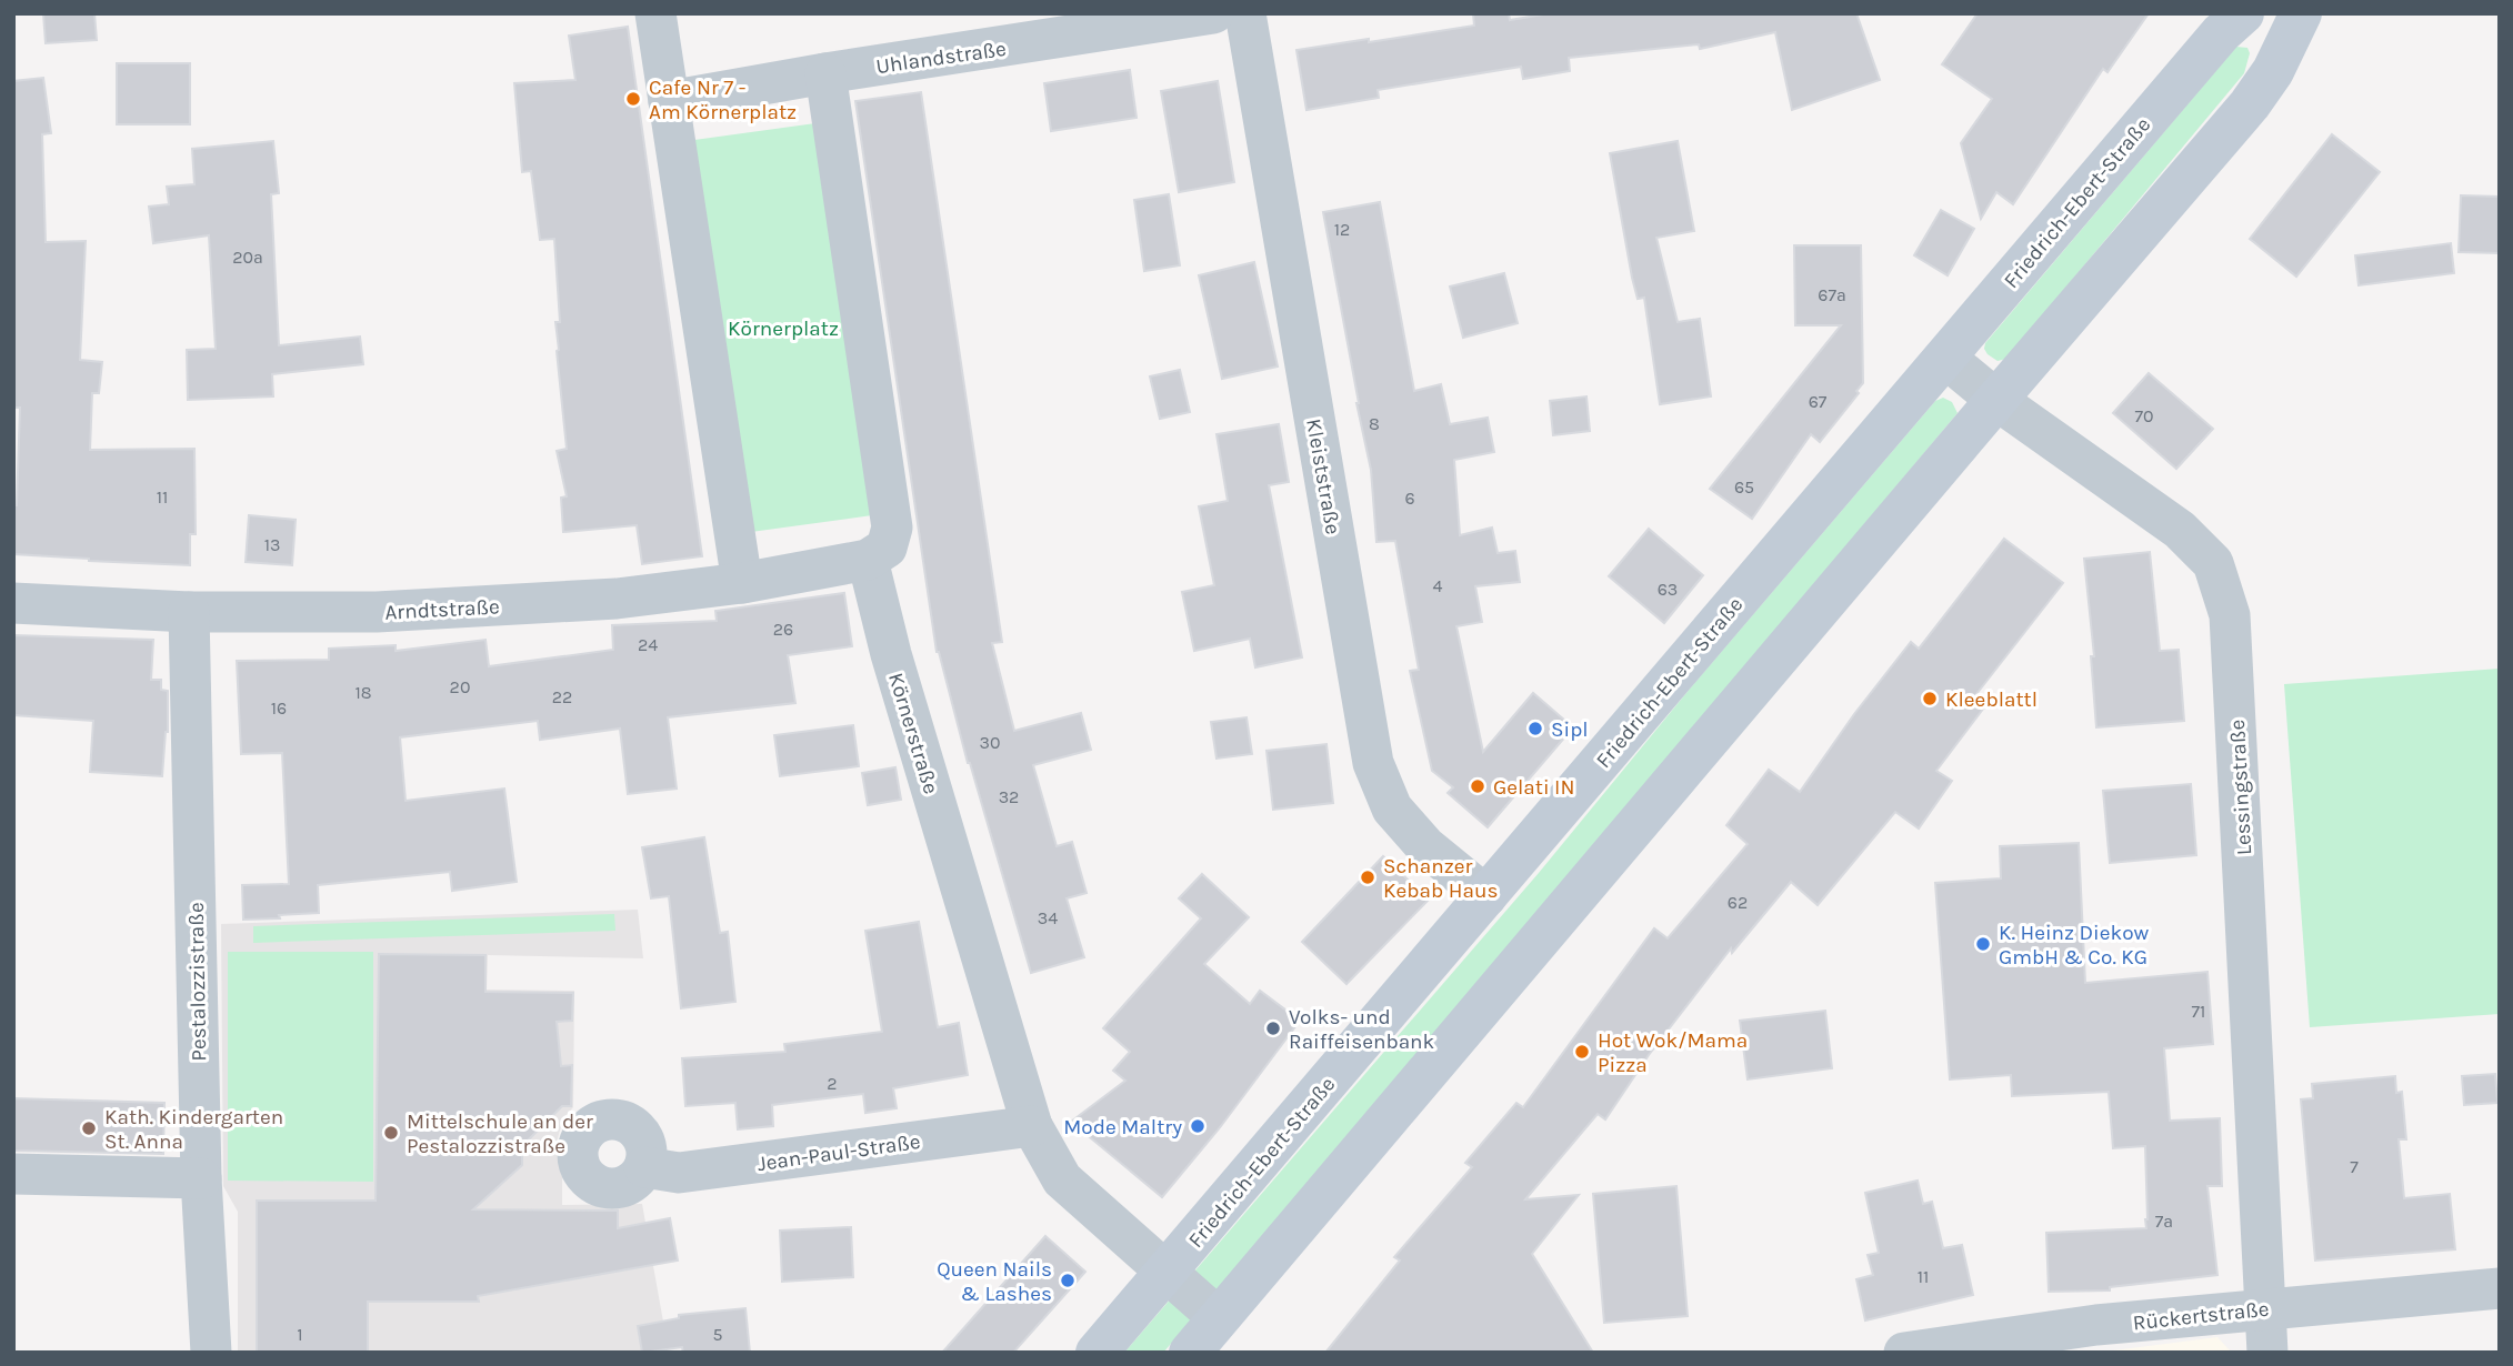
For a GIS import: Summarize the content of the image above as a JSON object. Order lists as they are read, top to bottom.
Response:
{
  "streets": {
    "street": [
      "Uhlandstraße",
      "Friedrich-Ebert-Straße",
      "Kleiststraße",
      "Arndtstraße",
      "Körnerstraße",
      "Lessingstraße",
      "Pestalozzistraße",
      "Jean-Paul-Straße",
      "Rückertstraße"
    ]
  },
  "crossings": [
    ["Friedrich-Ebert-Straße", "Kleiststraße"],
    ["Friedrich-Ebert-Straße", "Körnerstraße"],
    ["Friedrich-Ebert-Straße", "Lessingstraße"],
    ["Arndtstraße", "Körnerstraße"],
    ["Arndtstraße", "Pestalozzistraße"],
    ["Körnerstraße", "Jean-Paul-Straße"],
    ["Lessingstraße", "Rückertstraße"]
  ],
  "parks": ["Körnerplatz"],
  "places": [
    "Cafe Nr 7 - Am Körnerplatz",
    "Kleeblattl",
    "Sipl",
    "Gelati IN",
    "Schanzer Kebab Haus",
    "K. Heinz Diekow GmbH & Co. KG",
    "Volks- und Raiffeisenbank",
    "Hot Wok/Mama Pizza",
    "Mode Maltry",
    "Kath. Kindergarten St. Anna",
    "Mittelschule an der Pestalozzistraße",
    "Queen Nails & Lashes"
  ],
  "house_numbers": [
    "12",
    "20a",
    "67a",
    "67",
    "70",
    "8",
    "65",
    "11",
    "6",
    "13",
    "4",
    "63",
    "26",
    "24",
    "20",
    "18",
    "22",
    "16",
    "30",
    "32",
    "62",
    "34",
    "71",
    "2",
    "7",
    "7a",
    "11",
    "1",
    "5"
  ]
}
